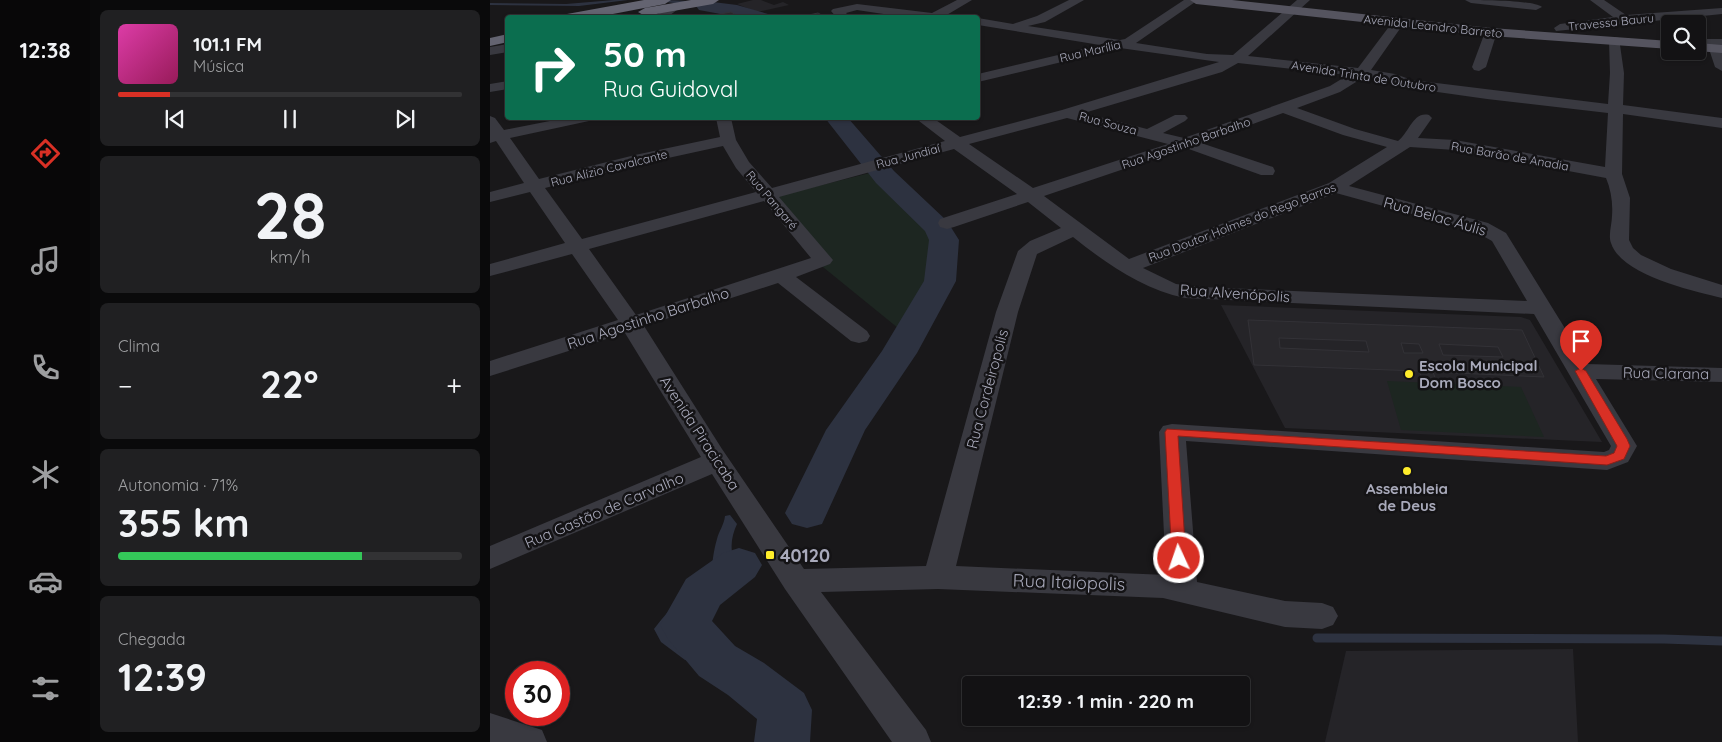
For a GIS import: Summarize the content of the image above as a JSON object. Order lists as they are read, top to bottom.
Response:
{
  "streets": {
    "main road": ["Avenida Leandro Barreto"],
    "street": [
      "Travessa Bauru",
      "Rua Marília",
      "Avenida Trinta de Outubro",
      "Rua Souza",
      "Rua Agostinho Barbalho",
      "Rua Jundiaí",
      "Rua Barão de Anadia",
      "Rua Alízio Cavalcante",
      "Rua Pangaré",
      "Rua Belac Áulis",
      "Rua Doutor Holmes do Rego Barros",
      "Rua Alvenópolis",
      "Rua Clarana",
      "Rua Cordeiropolis",
      "Avenida Piracicaba",
      "Rua Gastão de Carvalho",
      "Rua Itaiopolis"
    ]
  },
  "crossings": [
    ["Travessa Bauru", "Avenida Leandro Barreto"],
    ["Avenida Leandro Barreto", "Rua Agostinho Barbalho"],
    ["Avenida Leandro Barreto", "Rua Jundiaí"],
    ["Rua Marília", "Avenida Trinta de Outubro"],
    ["Avenida Trinta de Outubro", "Rua Agostinho Barbalho"],
    ["Avenida Trinta de Outubro", "Rua Jundiaí"],
    ["Rua Souza", "Rua Agostinho Barbalho"],
    ["Rua Souza", "Rua Jundiaí"],
    ["Rua Agostinho Barbalho", "Rua Barão de Anadia"],
    ["Rua Agostinho Barbalho", "Rua Pangaré"],
    ["Rua Agostinho Barbalho", "Rua Alvenópolis"],
    ["Rua Agostinho Barbalho", "Avenida Piracicaba"],
    ["Rua Jundiaí", "Rua Pangaré"],
    ["Rua Jundiaí", "Rua Alvenópolis"],
    ["Rua Jundiaí", "Avenida Piracicaba"],
    ["Rua Barão de Anadia", "Rua Doutor Holmes do Rego Barros"],
    ["Rua Alízio Cavalcante", "Rua Pangaré"],
    ["Rua Alízio Cavalcante", "Avenida Piracicaba"],
    ["Rua Belac Áulis", "Rua Doutor Holmes do Rego Barros"],
    ["Rua Belac Áulis", "Rua Alvenópolis"],
    ["Rua Belac Áulis", "Rua Clarana"],
    ["Rua Belac Áulis", "Rua Itaiopolis"],
    ["Rua Doutor Holmes do Rego Barros", "Rua Alvenópolis"],
    ["Rua Alvenópolis", "Rua Cordeiropolis"],
    ["Rua Cordeiropolis", "Rua Itaiopolis"],
    ["Avenida Piracicaba", "Rua Gastão de Carvalho"],
    ["Avenida Piracicaba", "Rua Itaiopolis"]
  ],
  "places": {
    "other": ["Escola Municipal Dom Bosco", "Assembleia de Deus"],
    "transit": ["40120"]
  },
  "page": {
    "tabs": "12:38",
    "turn": ["50 m", "Rua Guidoval"],
    "song": ["101.1 FM", "Música"],
    "tile": [
      ["28", "km/h"],
      "Clima",
      ["Autonomia · 71%", "355 km"],
      ["Chegada", "12:39"]
    ],
    "heat": ["−", "22°", "+"],
    "limit": "30",
    "trip": "12:39 · 1 min · 220 m"
  }
}
